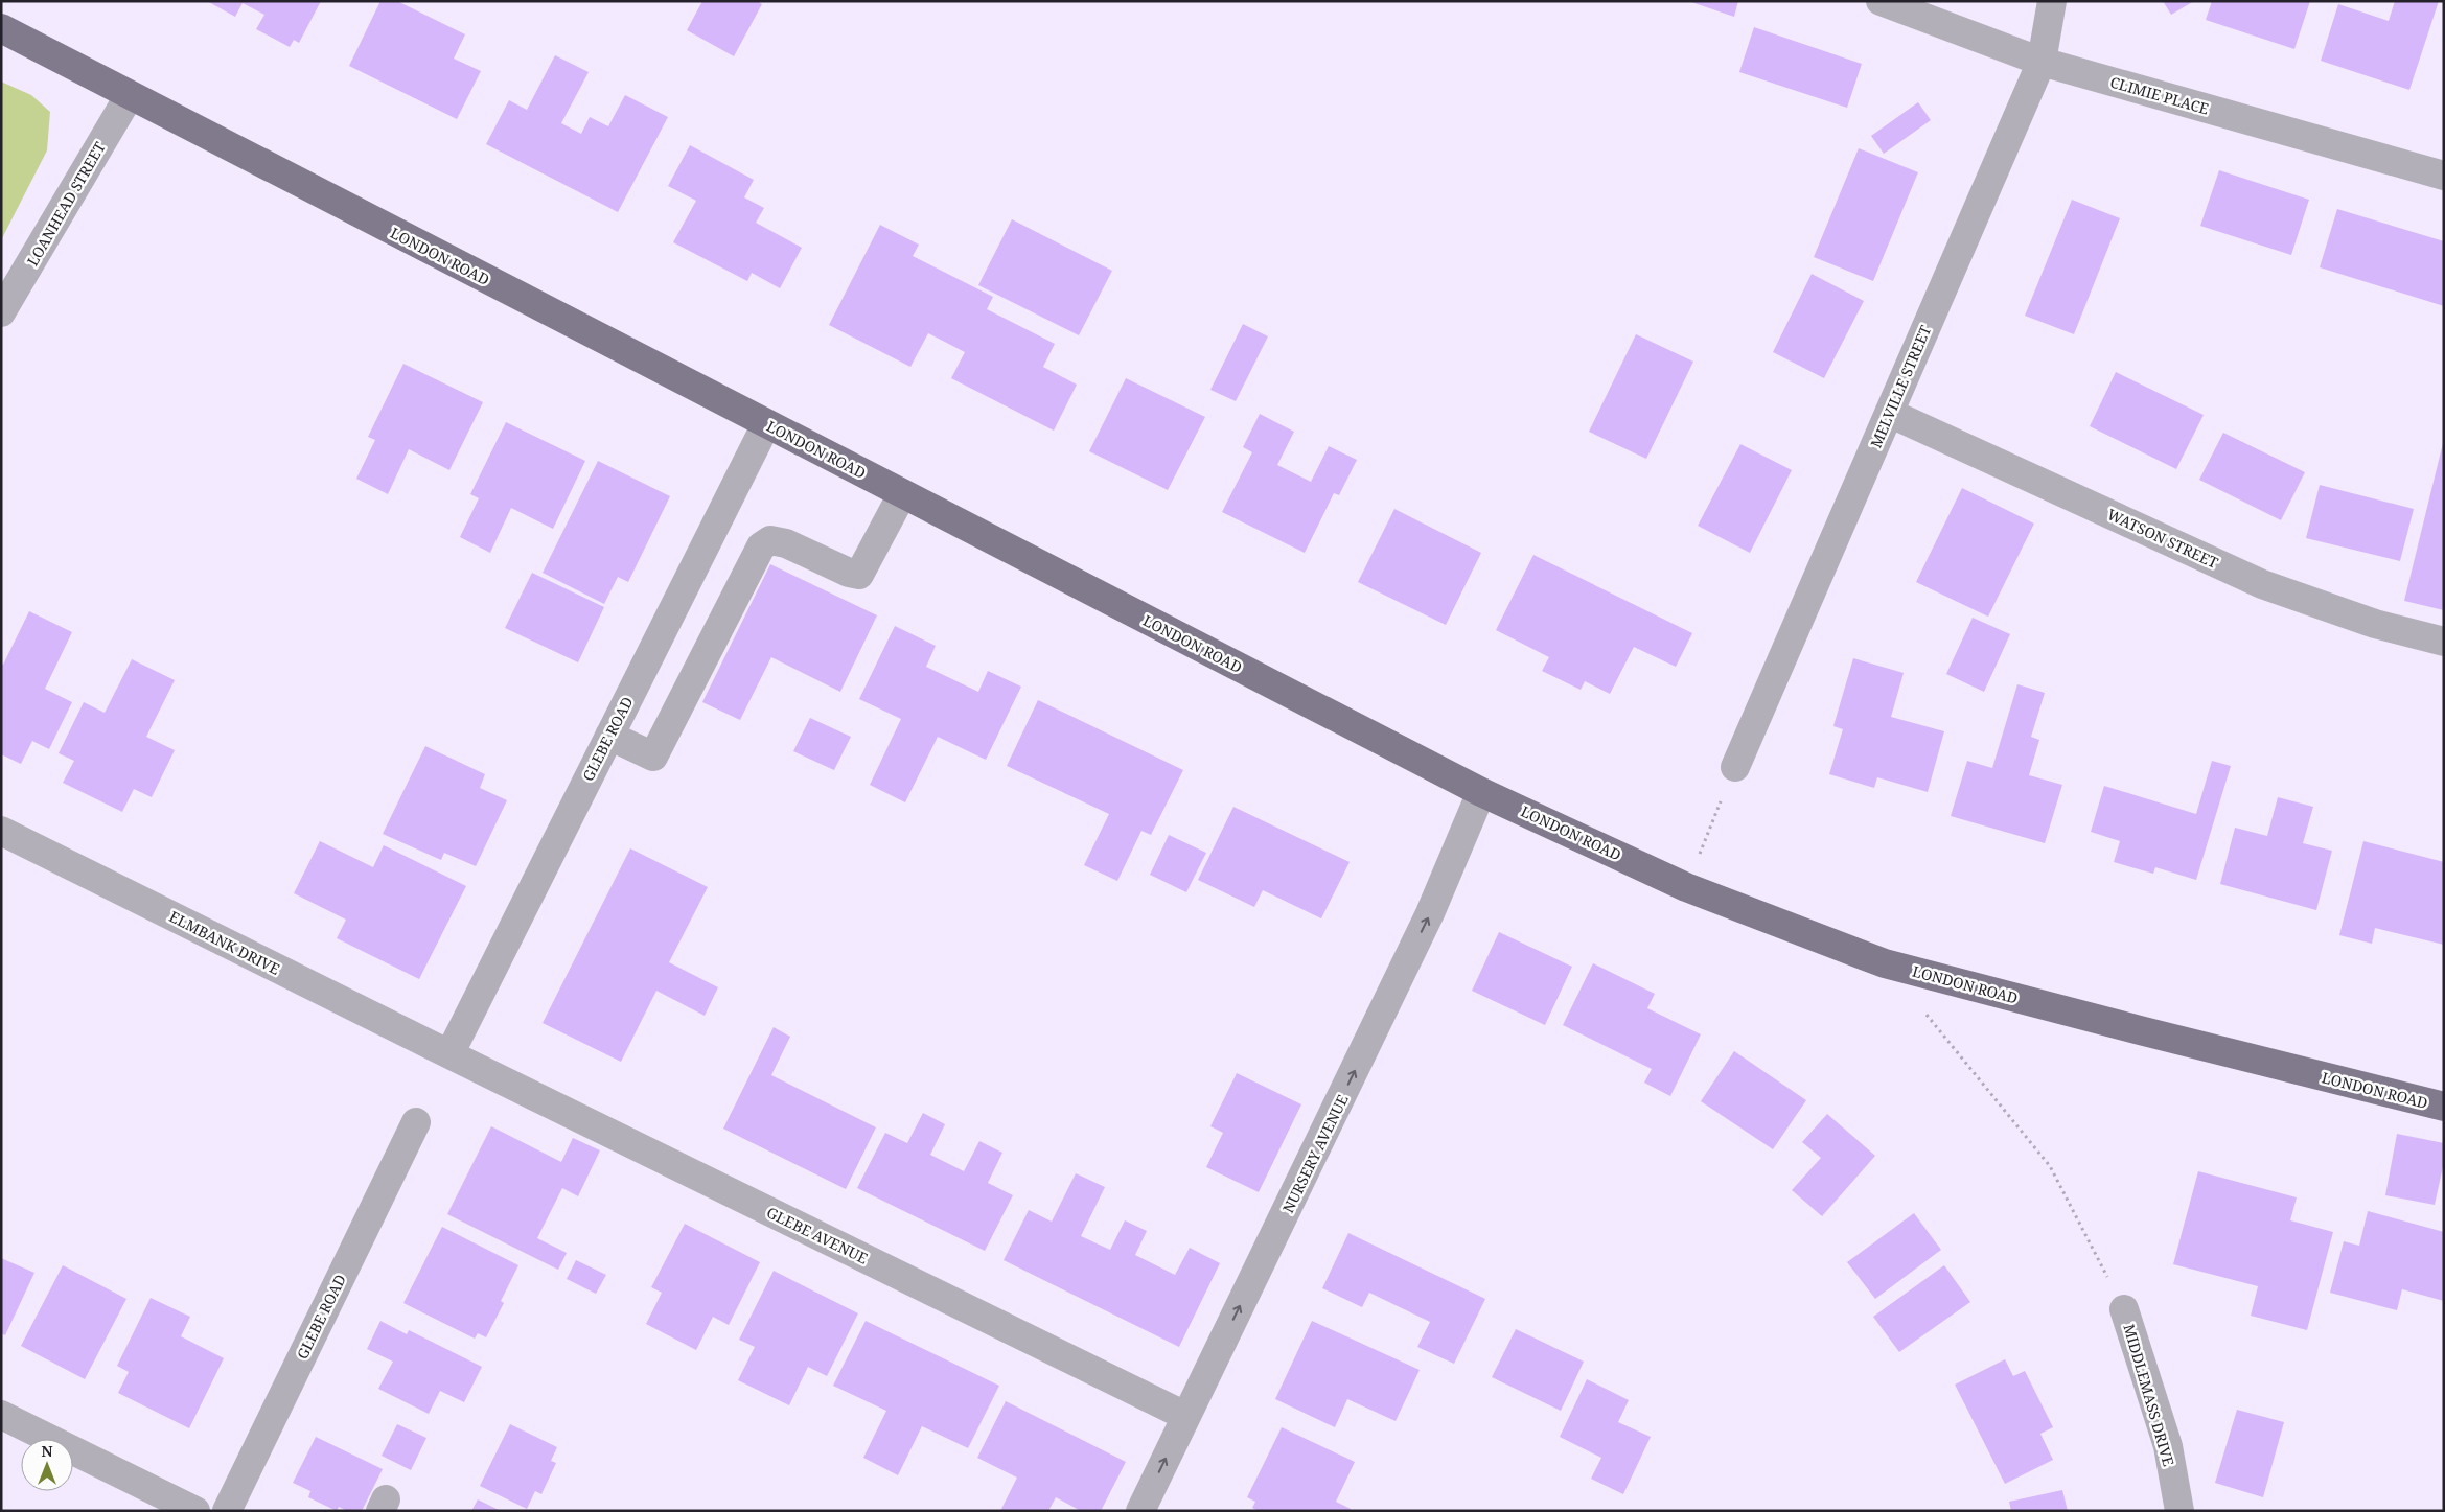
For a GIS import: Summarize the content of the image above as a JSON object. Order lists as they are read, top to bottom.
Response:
{
  "streets": {
    "main road": ["LONDON ROAD"],
    "street": [
      "CLIMIE PLACE",
      "LOANHEAD STREET",
      "MELVILLE STREET",
      "WATSON STREET",
      "GLEBE ROAD",
      "ELMBANK DRIVE",
      "NURSERY AVENUE",
      "GLEBE AVENUE",
      "MIDDLEMASS DRIVE"
    ]
  },
  "crossings": [
    ["CLIMIE PLACE", "MELVILLE STREET"],
    ["LOANHEAD STREET", "LONDON ROAD"],
    ["LONDON ROAD", "GLEBE ROAD"],
    ["LONDON ROAD", "NURSERY AVENUE"],
    ["MELVILLE STREET", "WATSON STREET"],
    ["GLEBE ROAD", "ELMBANK DRIVE"],
    ["GLEBE ROAD", "GLEBE AVENUE"],
    ["ELMBANK DRIVE", "GLEBE AVENUE"],
    ["NURSERY AVENUE", "GLEBE AVENUE"]
  ],
  "one_way": ["NURSERY AVENUE"],
  "north": "top"
}
